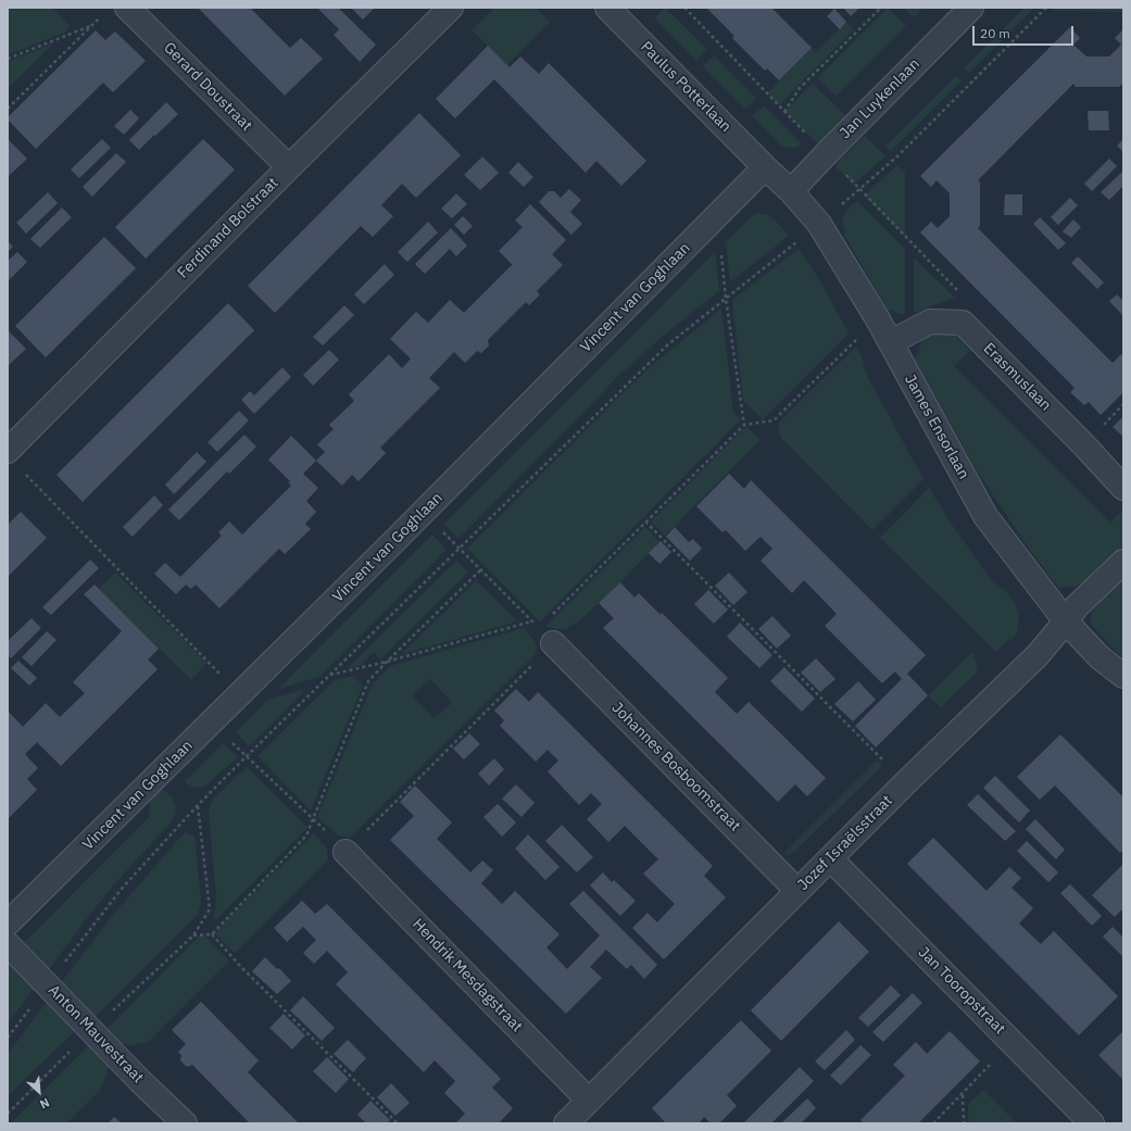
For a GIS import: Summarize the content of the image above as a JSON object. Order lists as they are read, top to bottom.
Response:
{
  "streets": {
    "street": [
      "Gerard Doustraat",
      "Paulus Potterlaan",
      "Jan Luykenlaan",
      "Ferdinand Bolstraat",
      "Vincent van Goghlaan",
      "Erasmuslaan",
      "James Ensorlaan",
      "Johannes Bosboomstraat",
      "Jozef Israëlsstraat",
      "Hendrik Mesdagstraat",
      "Jan Tooropstraat",
      "Anton Mauvestraat"
    ]
  },
  "crossings": [
    ["Gerard Doustraat", "Ferdinand Bolstraat"],
    ["Paulus Potterlaan", "Vincent van Goghlaan"],
    ["Paulus Potterlaan", "James Ensorlaan"],
    ["Jan Luykenlaan", "James Ensorlaan"],
    ["Vincent van Goghlaan", "James Ensorlaan"],
    ["Erasmuslaan", "James Ensorlaan"],
    ["James Ensorlaan", "Jozef Israëlsstraat"],
    ["Johannes Bosboomstraat", "Jozef Israëlsstraat"],
    ["Jozef Israëlsstraat", "Hendrik Mesdagstraat"],
    ["Jozef Israëlsstraat", "Jan Tooropstraat"]
  ],
  "scale_bar": "20 m",
  "north": "bottom right"
}
